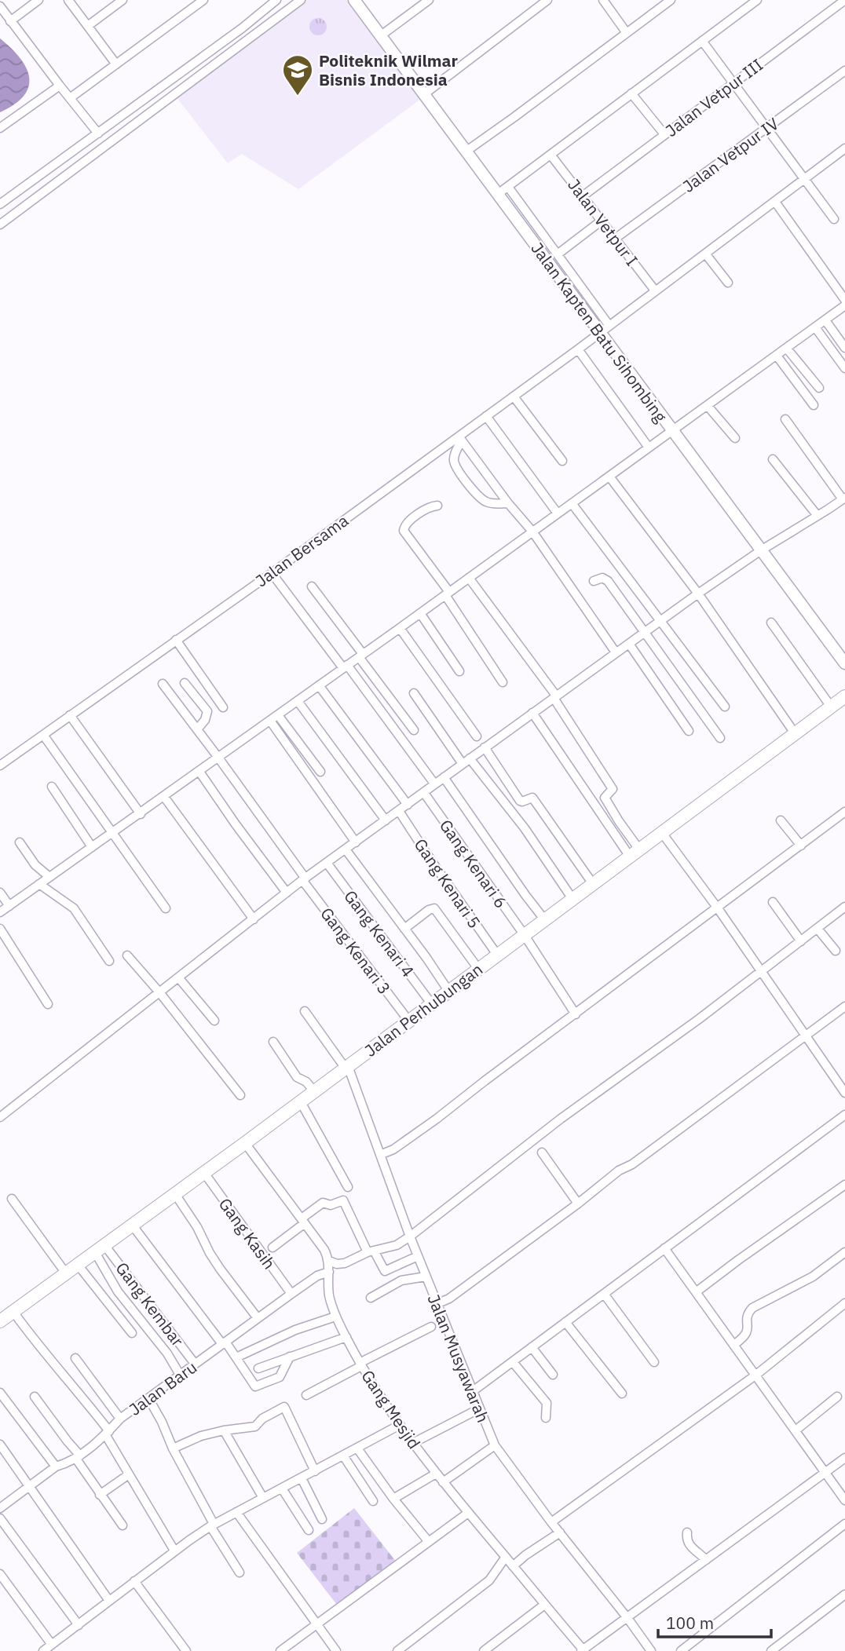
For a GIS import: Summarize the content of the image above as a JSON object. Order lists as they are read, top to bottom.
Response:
{
  "streets": {
    "main road": ["Jalan Perhubungan"],
    "street": [
      "Jalan Vetpur III",
      "Jalan Vetpur IV",
      "Jalan Vetpur I",
      "Jalan Kapten Batu Sihombing",
      "Jalan Bersama",
      "Gang Kenari 6",
      "Gang Kenari 5",
      "Gang Kenari 4",
      "Gang Kenari 3",
      "Gang Kasih",
      "Gang Kembar",
      "Jalan Musyawarah",
      "Jalan Baru",
      "Gang Mesjid"
    ]
  },
  "crossings": [
    ["Jalan Vetpur III", "Jalan Vetpur I"],
    ["Jalan Vetpur IV", "Jalan Vetpur I"],
    ["Jalan Vetpur I", "Jalan Bersama"],
    ["Jalan Kapten Batu Sihombing", "Jalan Bersama"],
    ["Gang Kenari 6", "Jalan Perhubungan"],
    ["Gang Kenari 5", "Jalan Perhubungan"],
    ["Gang Kenari 4", "Jalan Perhubungan"],
    ["Gang Kenari 3", "Jalan Perhubungan"],
    ["Jalan Perhubungan", "Gang Kasih"],
    ["Jalan Perhubungan", "Gang Kembar"],
    ["Jalan Perhubungan", "Jalan Musyawarah"],
    ["Gang Kasih", "Jalan Baru"],
    ["Gang Kembar", "Jalan Baru"],
    ["Jalan Baru", "Gang Mesjid"]
  ],
  "places": {
    "school or university": ["Politeknik Wilmar Bisnis Indonesia"]
  },
  "scale_bar": "100 m"
}
